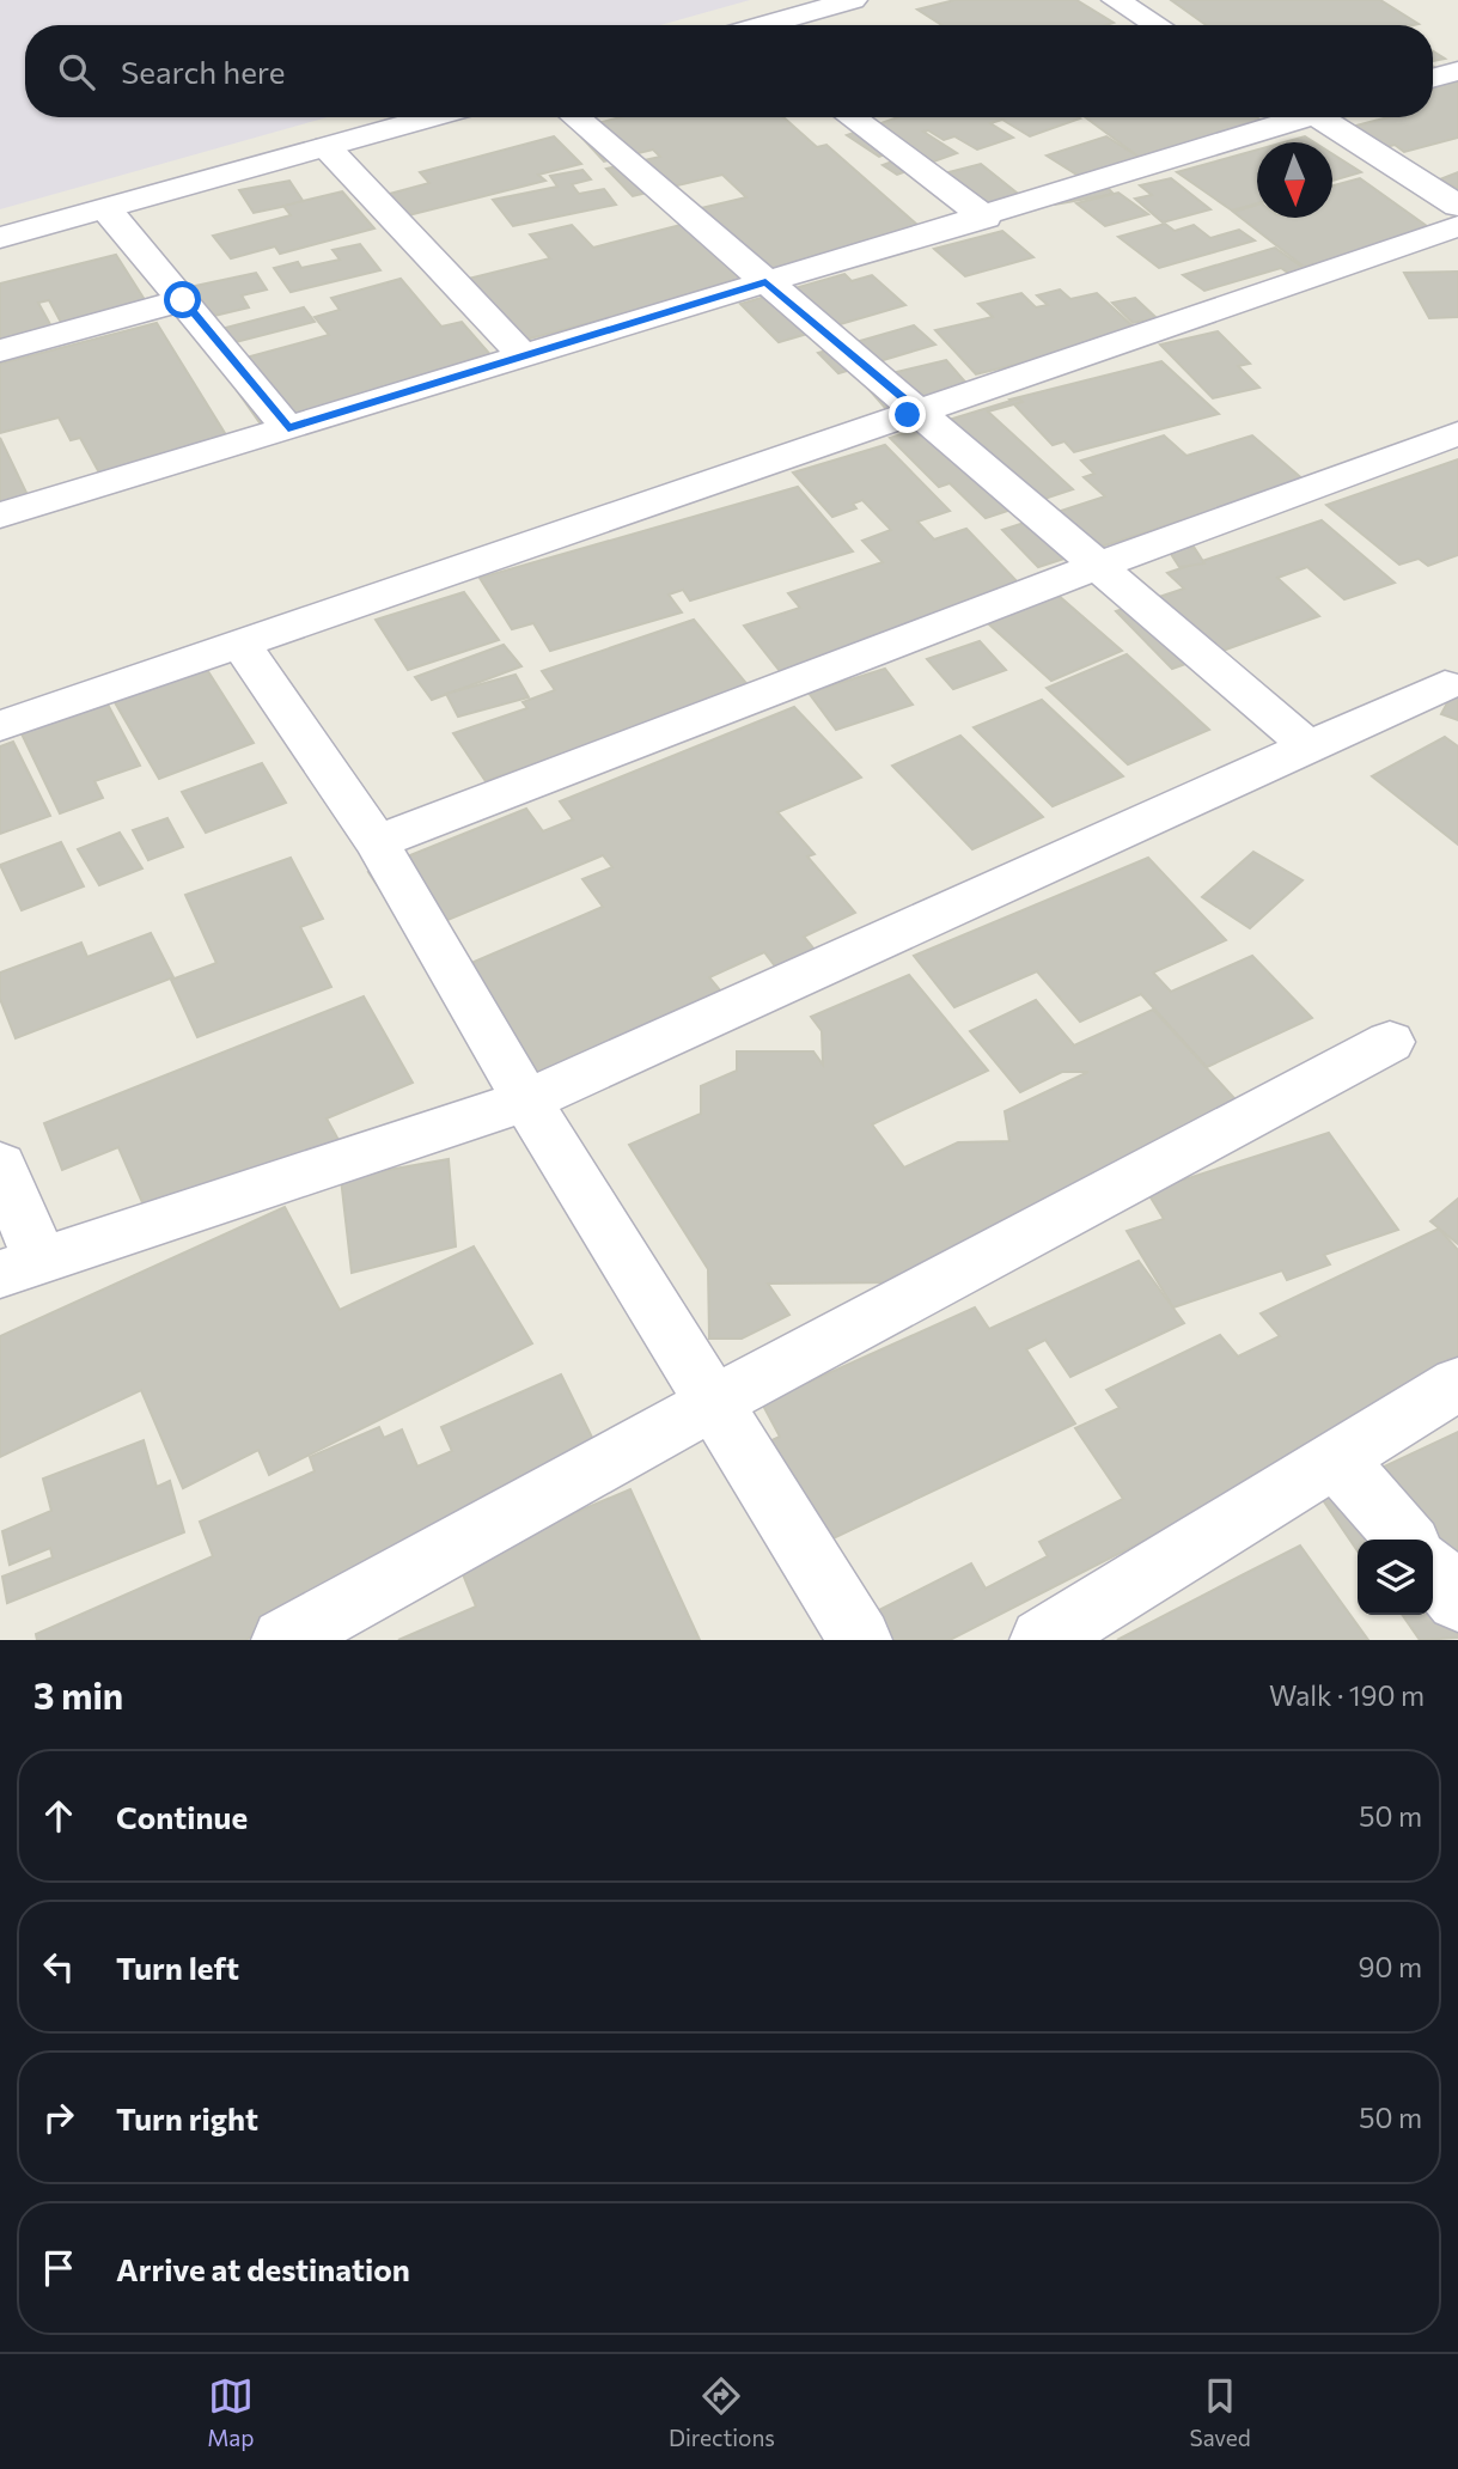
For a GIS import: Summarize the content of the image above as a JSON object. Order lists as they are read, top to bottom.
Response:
{
  "north": "bottom",
  "page": {
    "search": "Search here",
    "heading": ["3 min", "Walk · 190 m"],
    "list": [
      ["Continue", "50 m"],
      ["Turn left", "90 m"],
      ["Turn right", "50 m"],
      "Arrive at destination"
    ],
    "nav": ["Map", "Directions", "Saved"]
  }
}
